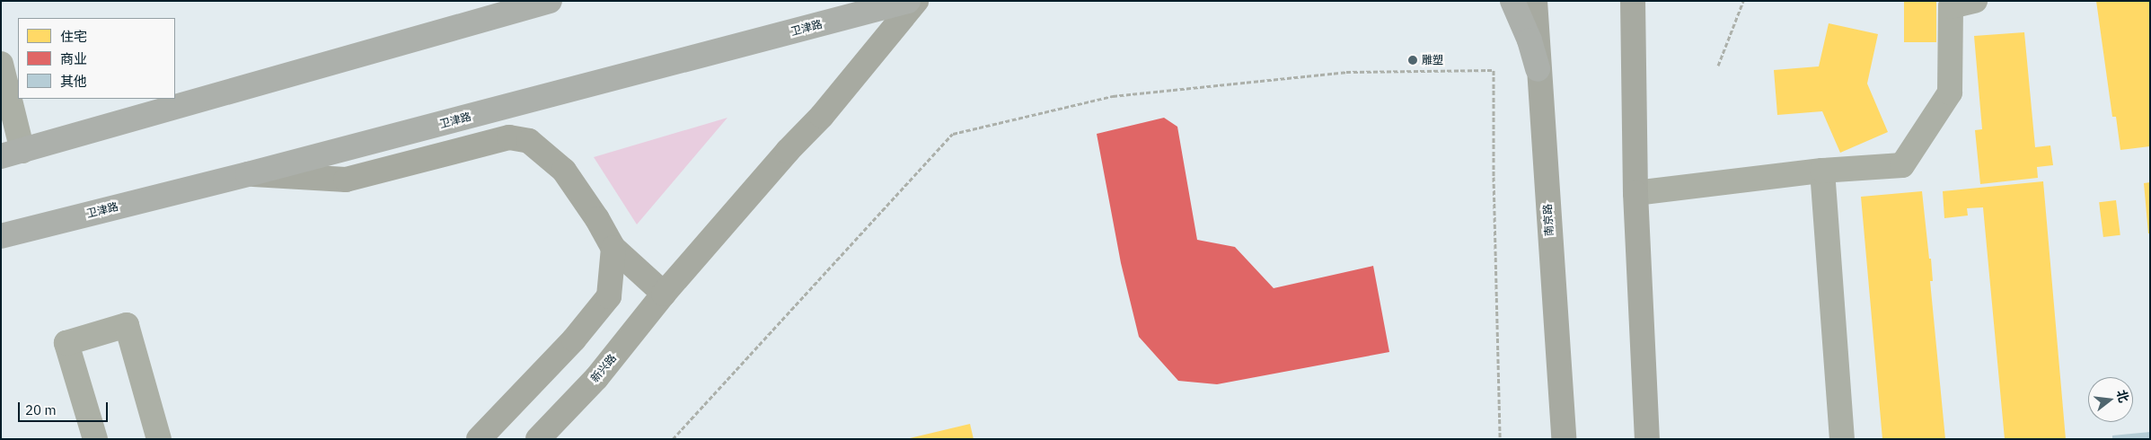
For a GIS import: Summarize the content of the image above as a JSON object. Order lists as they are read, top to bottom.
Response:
{
  "streets": {
    "highway": ["卫津路"],
    "main road": ["南京路", "新兴路"]
  },
  "places": ["雕塑"],
  "legend": ["住宅", "商业", "其他"],
  "scale_bar": "20 m",
  "north": "right"
}
